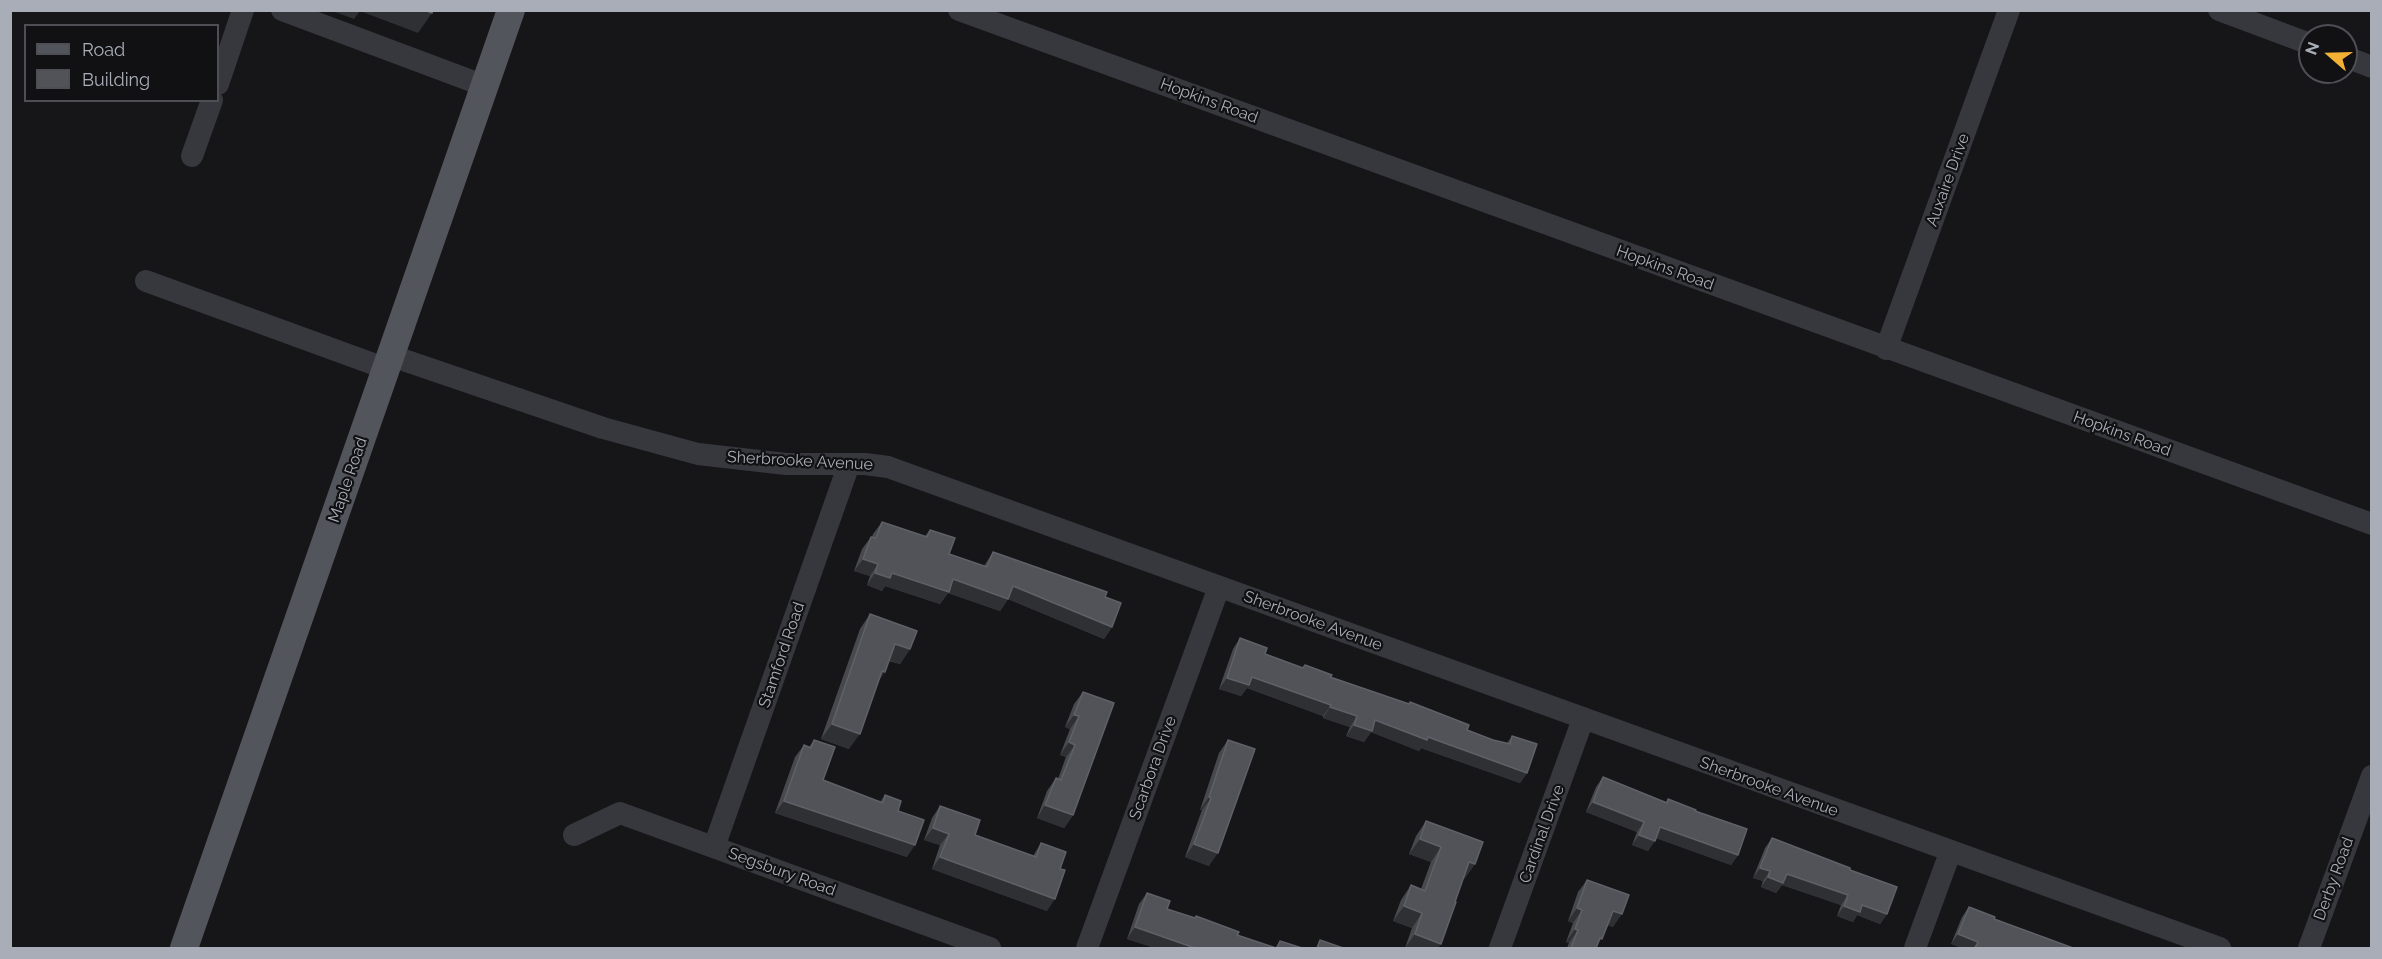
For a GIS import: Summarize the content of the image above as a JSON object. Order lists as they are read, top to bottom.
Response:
{
  "streets": {
    "main road": ["Maple Road"],
    "street": [
      "Hopkins Road",
      "Auxaire Drive",
      "Sherbrooke Avenue",
      "Stamford Road",
      "Scarbora Drive",
      "Cardinal Drive",
      "Segsbury Road",
      "Derby Road"
    ]
  },
  "crossings": [
    ["Hopkins Road", "Auxaire Drive"],
    ["Sherbrooke Avenue", "Maple Road"],
    ["Sherbrooke Avenue", "Stamford Road"],
    ["Sherbrooke Avenue", "Scarbora Drive"],
    ["Sherbrooke Avenue", "Cardinal Drive"],
    ["Stamford Road", "Segsbury Road"]
  ],
  "legend": ["Road", "Building"],
  "north": "left"
}
